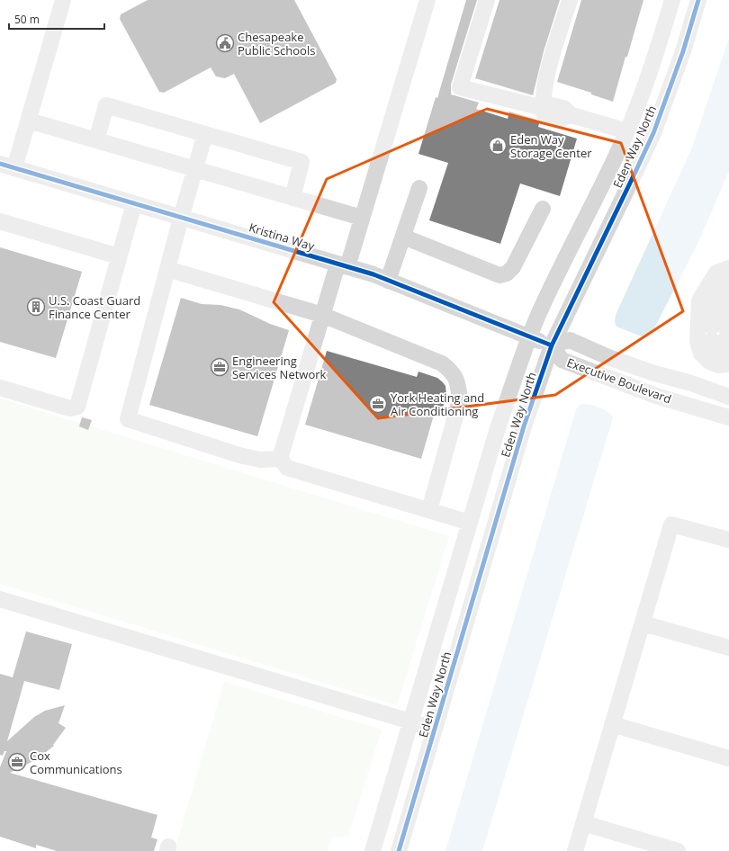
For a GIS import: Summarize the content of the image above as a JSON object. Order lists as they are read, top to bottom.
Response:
{
  "streets": {
    "street": ["Eden Way North", "Kristina Way", "Executive Boulevard"]
  },
  "crossings": [
    ["Eden Way North", "Kristina Way"],
    ["Eden Way North", "Executive Boulevard"],
    ["Kristina Way", "Executive Boulevard"]
  ],
  "places": {
    "public building": ["Chesapeake Public Schools"],
    "shop": ["Eden Way Storage Center"],
    "building": ["U.S. Coast Guard Finance Center"],
    "office": ["Engineering Services Network", "York Heating and Air Conditioning", "Cox Communications"]
  },
  "scale_bar": "50 m"
}
